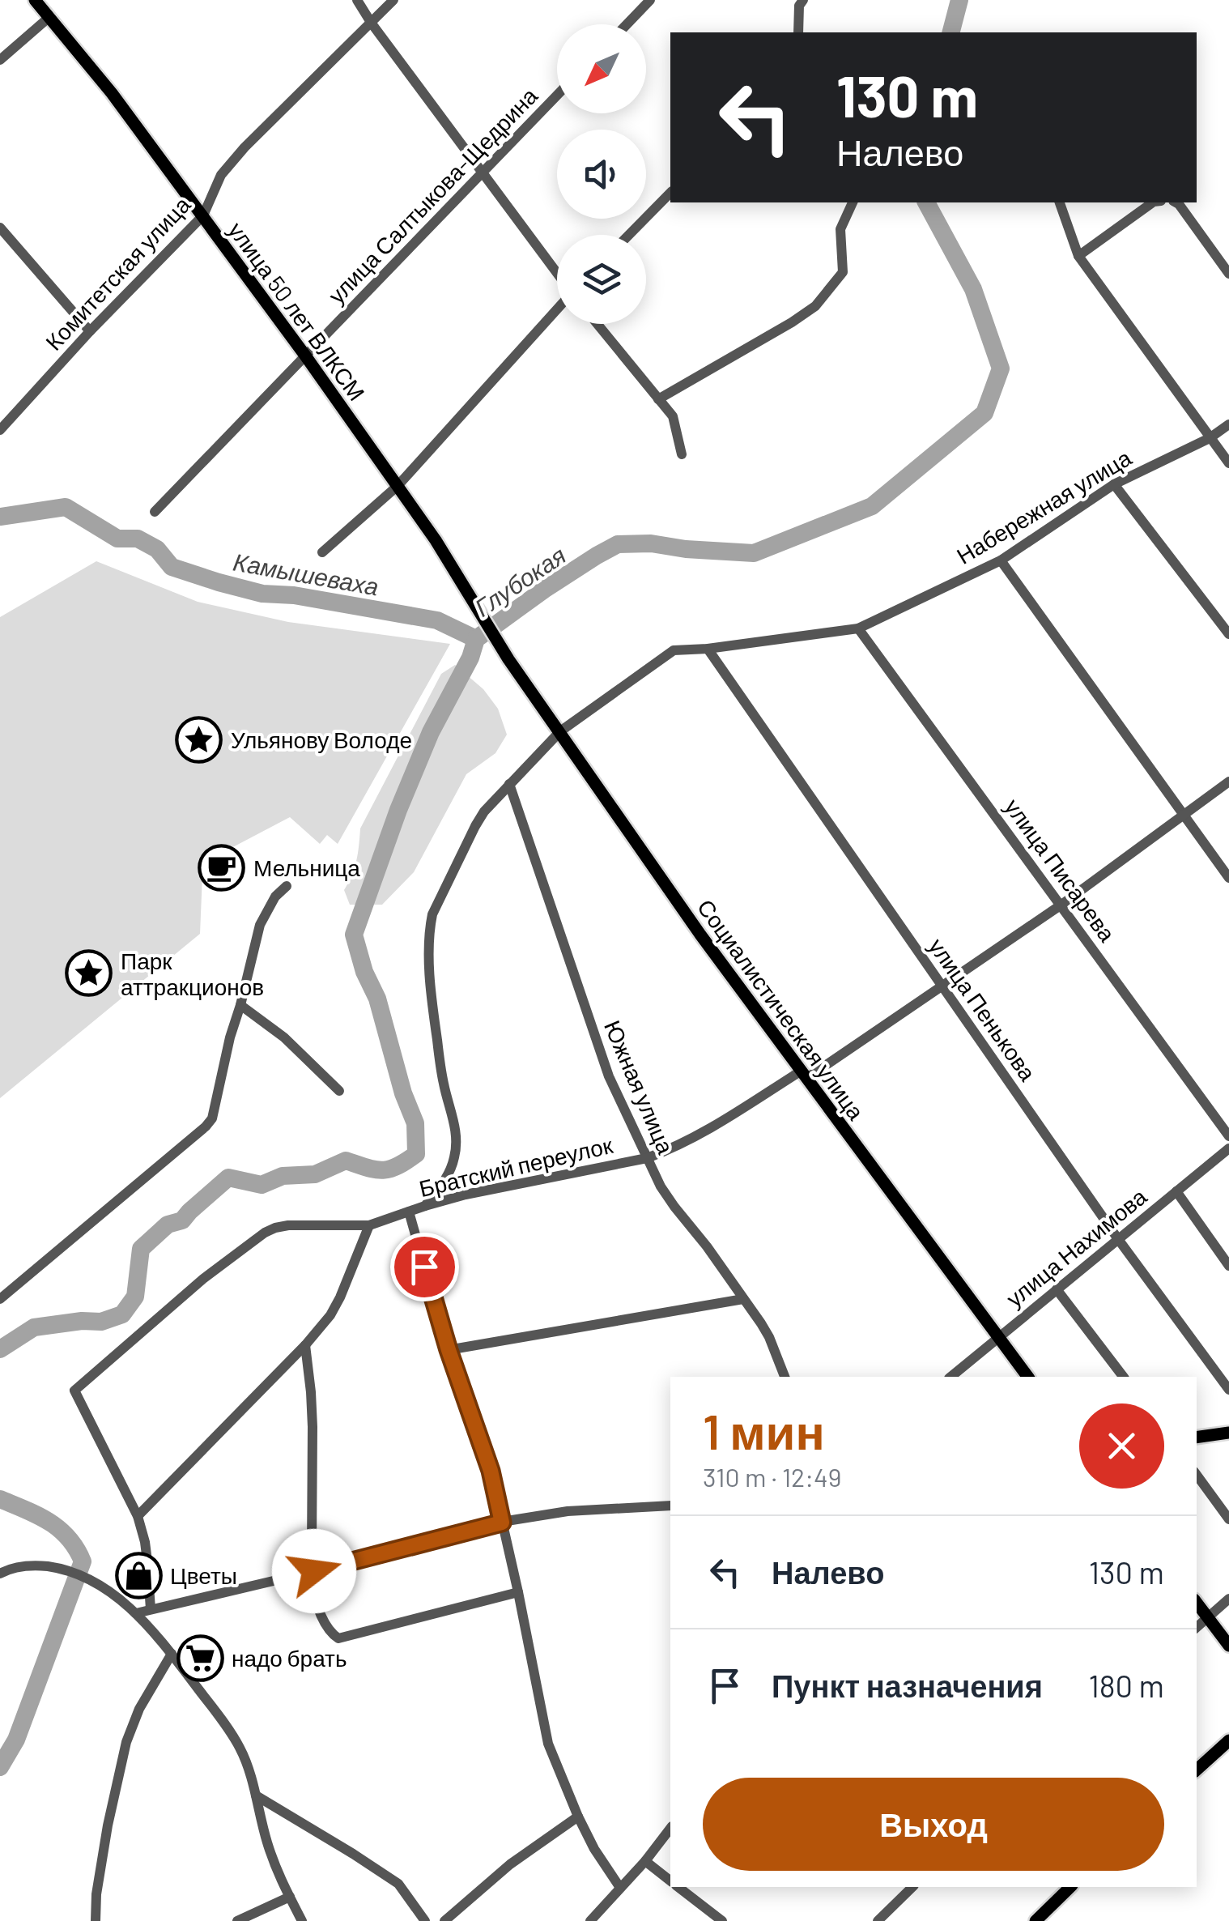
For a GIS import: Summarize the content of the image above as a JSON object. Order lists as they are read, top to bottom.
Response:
{
  "streets": {
    "main road": ["улица 50 лет ВЛКСМ", "Социалистическая улица"],
    "street": [
      "улица Салтыкова-Щедрина",
      "Комитетская улица",
      "Набережная улица",
      "улица Писарева",
      "улица Пенькова",
      "Южная улица",
      "Братский переулок",
      "улица Нахимова"
    ]
  },
  "crossings": [
    ["улица Салтыкова-Щедрина", "улица 50 лет ВЛКСМ"],
    ["Комитетская улица", "улица 50 лет ВЛКСМ"],
    ["улица 50 лет ВЛКСМ", "Социалистическая улица"],
    ["Набережная улица", "улица Писарева"],
    ["Набережная улица", "Социалистическая улица"],
    ["Набережная улица", "улица Пенькова"],
    ["Набережная улица", "Южная улица"],
    ["Набережная улица", "Братский переулок"],
    ["улица Писарева", "Братский переулок"],
    ["Социалистическая улица", "Братский переулок"],
    ["Социалистическая улица", "улица Нахимова"],
    ["улица Пенькова", "Братский переулок"],
    ["улица Пенькова", "улица Нахимова"],
    ["Южная улица", "Братский переулок"]
  ],
  "water": ["Камышеваха", "Глубокая"],
  "places": {
    "place": ["Ульянову Володе", "Парк аттракционов"],
    "cafe": ["Мельница"],
    "shop": ["Цветы"],
    "supermarket": ["надо брать"]
  },
  "north": "bottom left",
  "page": {
    "turn": ["130 m", "Налево"],
    "heading": ["1 мин", "310 m · 12:49"],
    "list": [
      {
        "name": "Налево",
        "value": "130 m"
      },
      {
        "name": "Пункт назначения",
        "value": "180 m"
      }
    ],
    "buttons": "Выход"
  }
}
